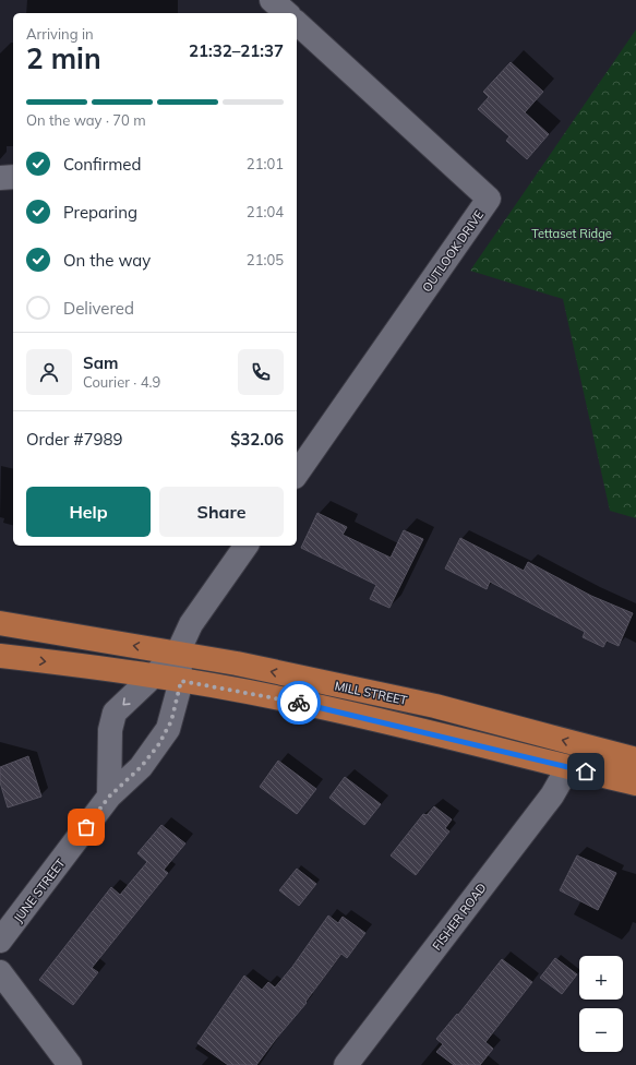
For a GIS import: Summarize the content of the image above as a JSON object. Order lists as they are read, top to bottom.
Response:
{
  "streets": {
    "main road": ["MILL STREET"],
    "street": ["OUTLOOK DRIVE", "JUNE STREET", "FISHER ROAD"]
  },
  "crossings": [
    ["MILL STREET", "JUNE STREET"],
    ["MILL STREET", "FISHER ROAD"]
  ],
  "parks": ["Tettaset Ridge"],
  "page": {
    "heading": ["2 min", "Arriving in", "21:32–21:37"],
    "panel": [
      "Sam",
      "Courier · 4.9",
      "Order #7989",
      "$32.06"
    ],
    "bar": "On the way · 70 m",
    "list": [
      ["Confirmed", "21:01"],
      ["Preparing", "21:04"],
      ["On the way", "21:05"],
      "Delivered"
    ],
    "buttons": ["Help", "Share"],
    "map_buttons": ["+", "−"]
  }
}
